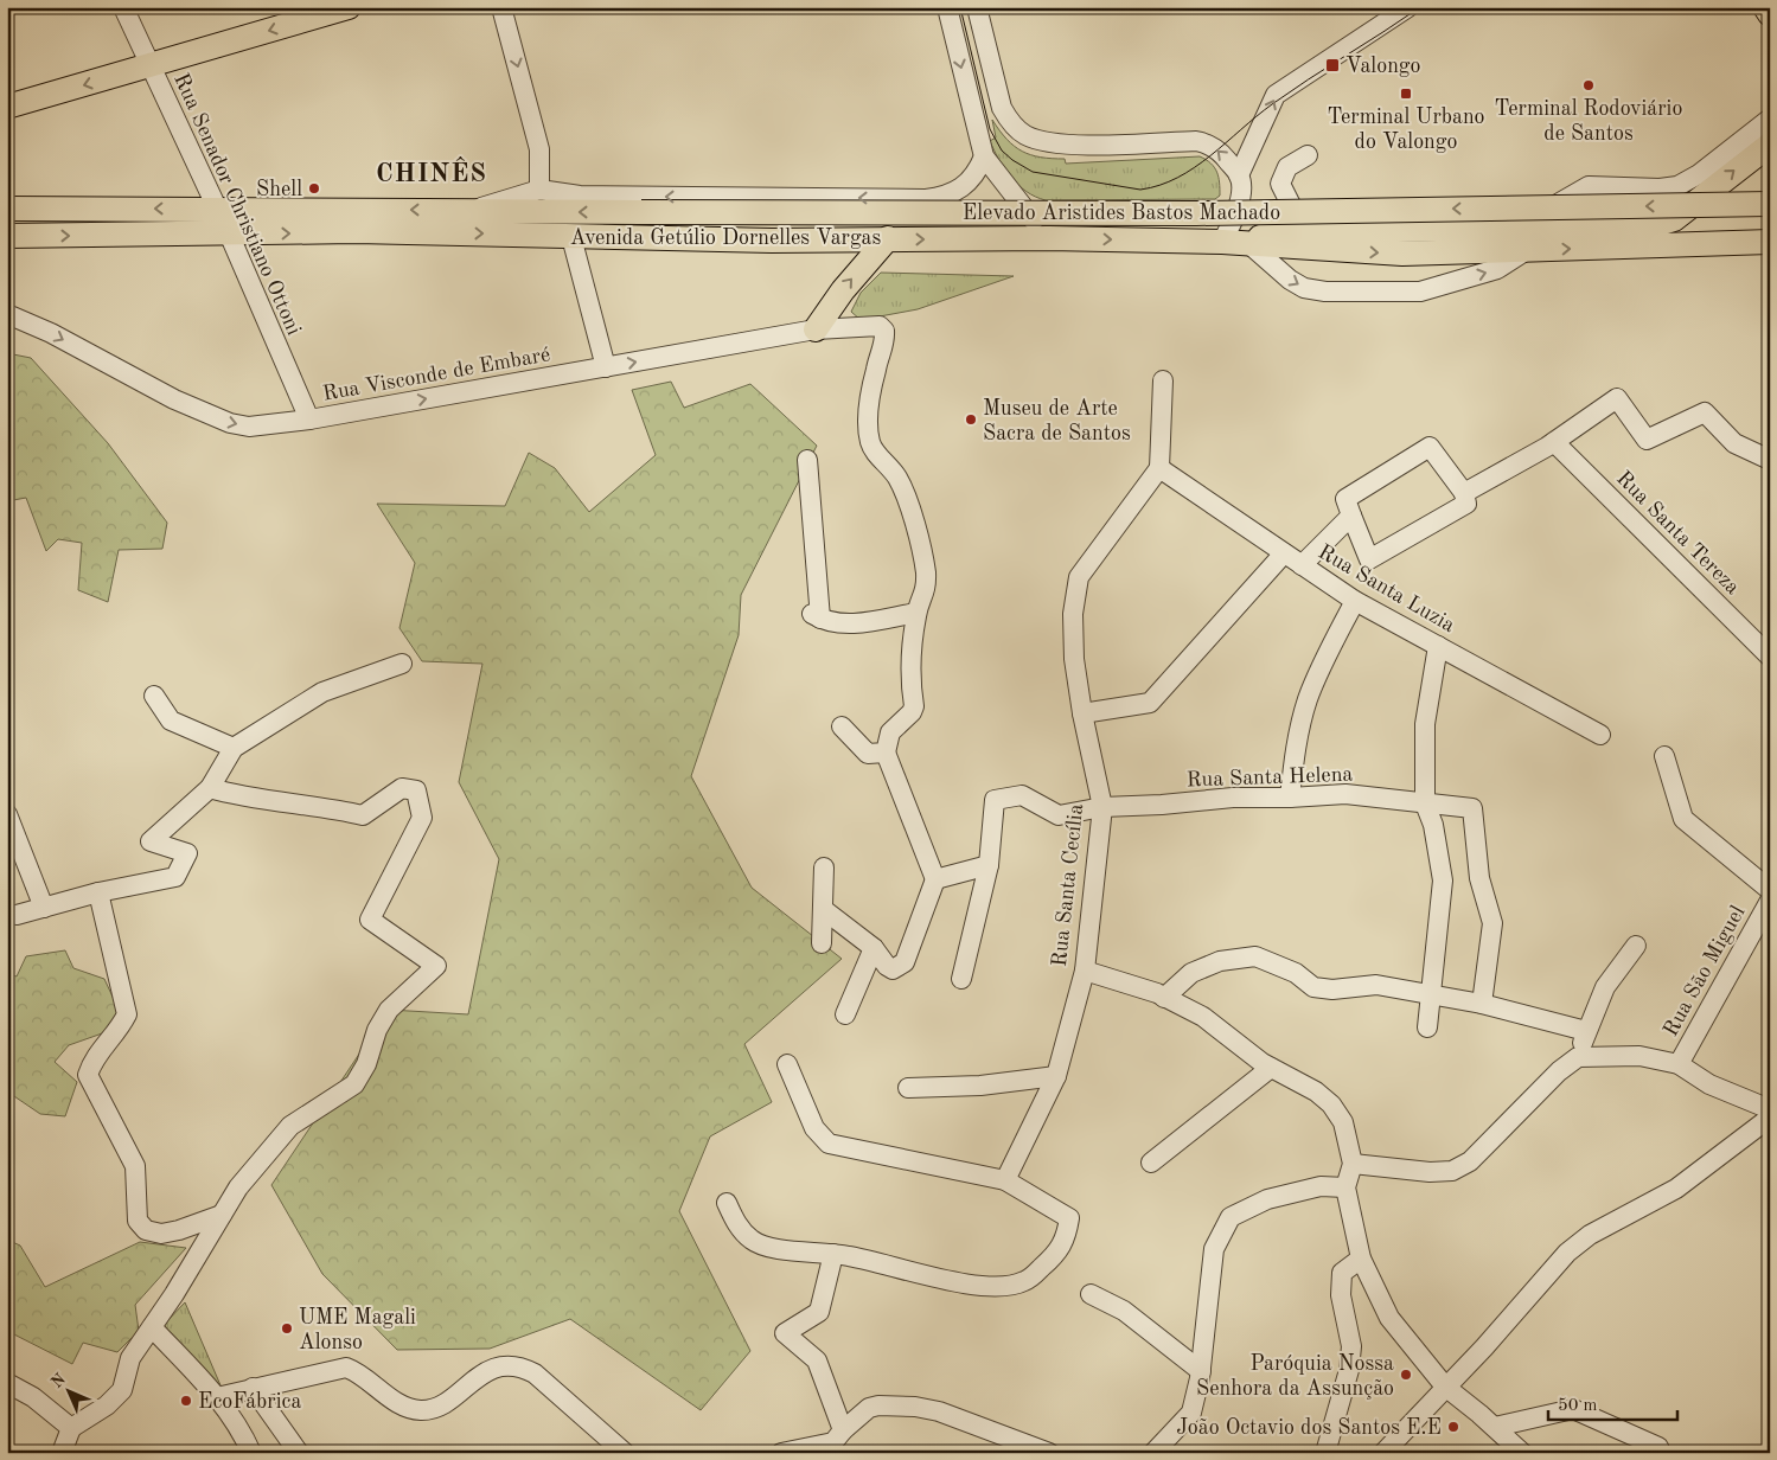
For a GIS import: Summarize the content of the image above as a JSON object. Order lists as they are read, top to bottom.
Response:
{
  "streets": {
    "main road": ["Elevado Aristides Bastos Machado", "Avenida Getúlio Dornelles Vargas"],
    "street": [
      "Rua Senador Christiano Ottoni",
      "Rua Visconde de Embaré",
      "Rua Santa Tereza",
      "Rua Santa Luzia",
      "Rua Santa Helena",
      "Rua Santa Cecília",
      "Rua São Miguel"
    ]
  },
  "crossings": [
    ["Rua Senador Christiano Ottoni", "Elevado Aristides Bastos Machado"],
    ["Rua Senador Christiano Ottoni", "Avenida Getúlio Dornelles Vargas"],
    ["Rua Senador Christiano Ottoni", "Rua Visconde de Embaré"],
    ["Rua Santa Luzia", "Rua Santa Cecília"],
    ["Rua Santa Helena", "Rua Santa Cecília"]
  ],
  "one_way": ["Avenida Getúlio Dornelles Vargas", "Rua Visconde de Embaré"],
  "districts": ["CHINÊS"],
  "places": {
    "transit": ["Valongo", "Terminal Urbano do Valongo"],
    "other": [
      "Terminal Rodoviário de Santos",
      "Shell",
      "Museu de Arte Sacra de Santos",
      "UME Magali Alonso",
      "Paróquia Nossa Senhora da Assunção",
      "EcoFábrica",
      "João Octavio dos Santos E.E"
    ]
  },
  "scale_bar": "50 m",
  "north": "top left"
}
